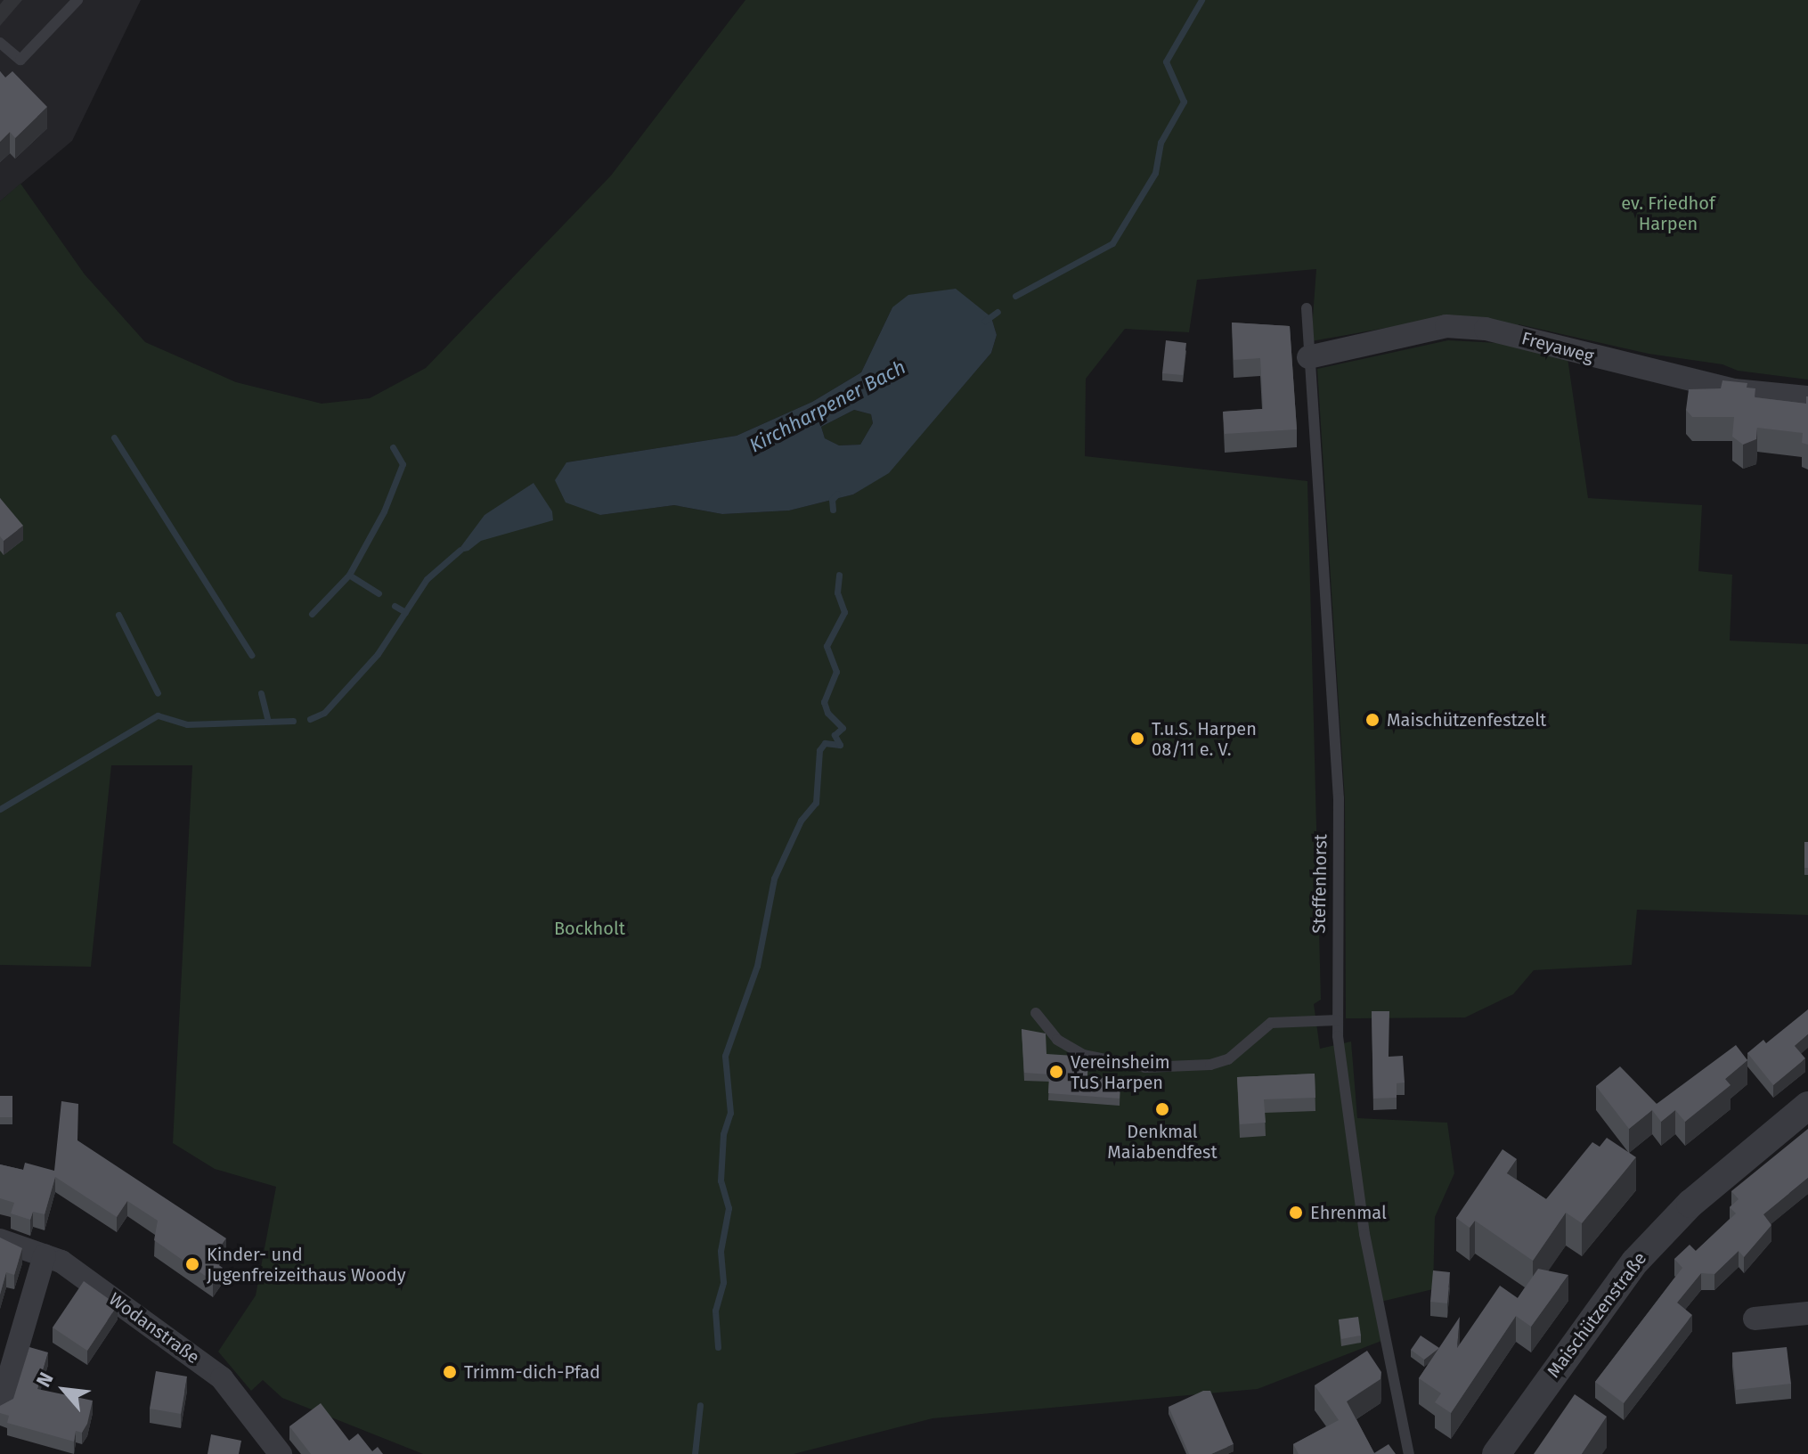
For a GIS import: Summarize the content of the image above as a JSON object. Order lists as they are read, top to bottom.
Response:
{
  "streets": {
    "street": ["Freyaweg", "Maischützenstraße", "Wodanstraße"],
    "lane": ["Steffenhorst"]
  },
  "crossings": [
    ["Freyaweg", "Steffenhorst"]
  ],
  "water": ["Kirchharpener Bach"],
  "parks": ["ev. Friedhof Harpen", "Bockholt"],
  "places": [
    "Maischützenfestzelt",
    "T.u.S. Harpen 08/11 e. V.",
    "Vereinsheim TuS Harpen",
    "Denkmal Maiabendfest",
    "Ehrenmal",
    "Kinder- und Jugenfreizeithaus Woody",
    "Trimm-dich-Pfad"
  ],
  "north": "top left"
}
